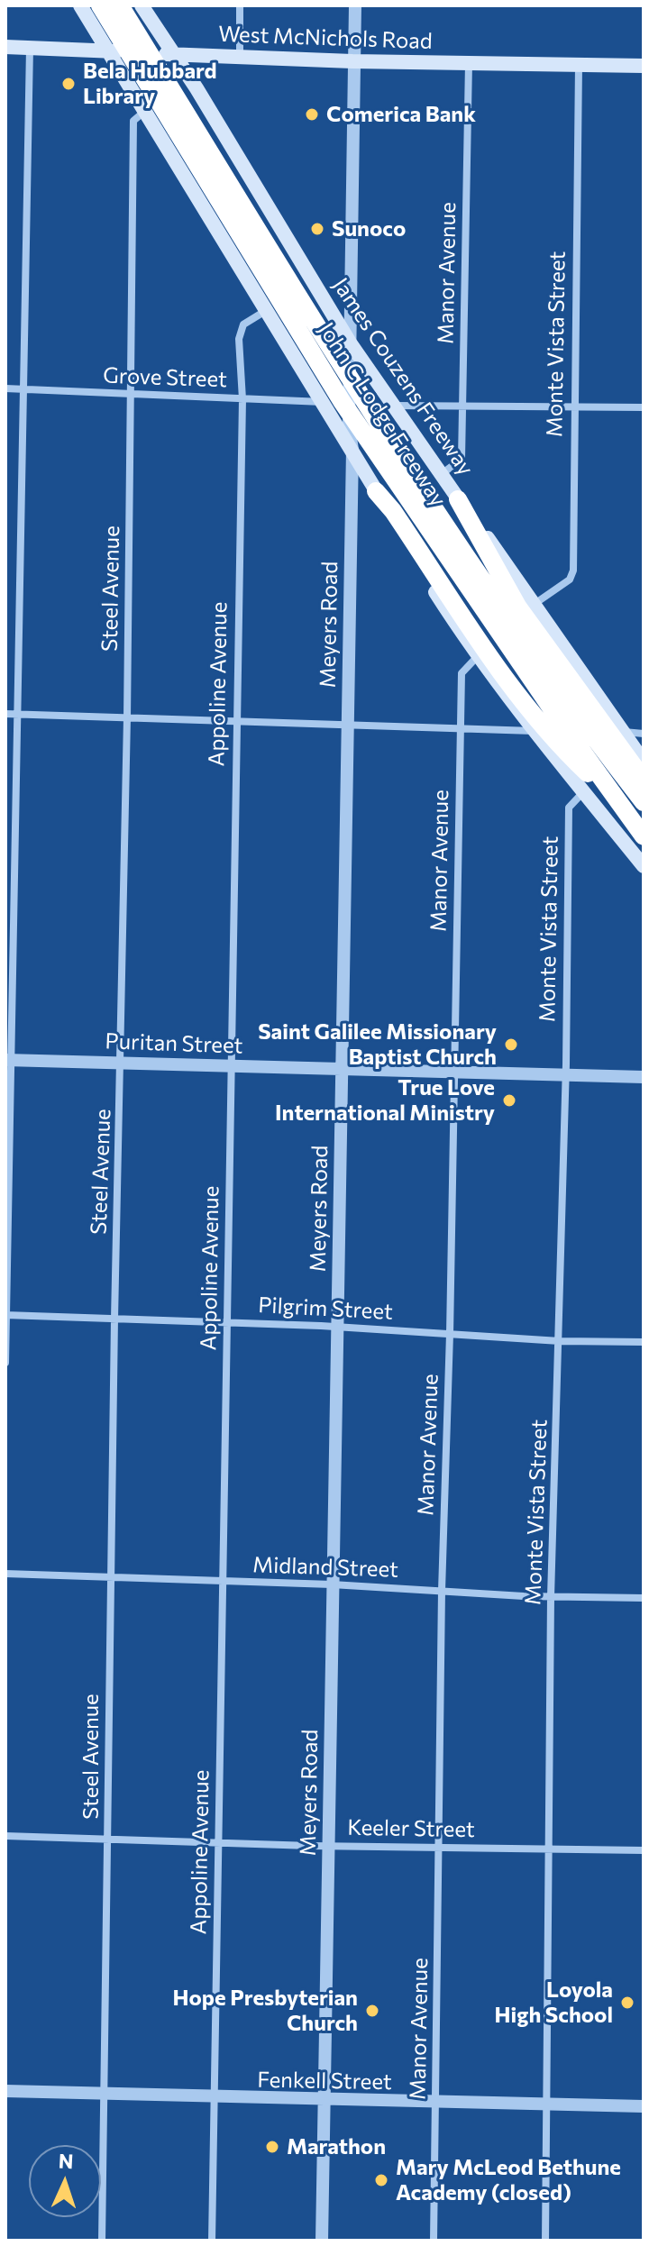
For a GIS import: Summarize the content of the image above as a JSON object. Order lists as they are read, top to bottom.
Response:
{
  "streets": {
    "highway": ["John C Lodge Freeway"],
    "main road": ["West McNichols Road", "James Couzens Freeway"],
    "street": [
      "Manor Avenue",
      "Monte Vista Street",
      "Grove Street",
      "Steel Avenue",
      "Meyers Road",
      "Appoline Avenue",
      "Puritan Street",
      "Pilgrim Street",
      "Midland Street",
      "Keeler Street",
      "Fenkell Street"
    ]
  },
  "crossings": [
    ["West McNichols Road", "Manor Avenue"],
    ["West McNichols Road", "Monte Vista Street"],
    ["West McNichols Road", "James Couzens Freeway"],
    ["West McNichols Road", "Meyers Road"],
    ["Manor Avenue", "James Couzens Freeway"],
    ["Manor Avenue", "Puritan Street"],
    ["Manor Avenue", "Pilgrim Street"],
    ["Manor Avenue", "Midland Street"],
    ["Manor Avenue", "Keeler Street"],
    ["Manor Avenue", "Fenkell Street"],
    ["Monte Vista Street", "James Couzens Freeway"],
    ["Monte Vista Street", "Puritan Street"],
    ["Monte Vista Street", "Pilgrim Street"],
    ["Monte Vista Street", "Midland Street"],
    ["Monte Vista Street", "Keeler Street"],
    ["Monte Vista Street", "Fenkell Street"],
    ["James Couzens Freeway", "Meyers Road"],
    ["Grove Street", "Steel Avenue"],
    ["Grove Street", "Appoline Avenue"],
    ["Steel Avenue", "Puritan Street"],
    ["Steel Avenue", "Pilgrim Street"],
    ["Steel Avenue", "Midland Street"],
    ["Steel Avenue", "Keeler Street"],
    ["Steel Avenue", "Fenkell Street"],
    ["Meyers Road", "Puritan Street"],
    ["Meyers Road", "Pilgrim Street"],
    ["Meyers Road", "Midland Street"],
    ["Meyers Road", "Keeler Street"],
    ["Meyers Road", "Fenkell Street"],
    ["Appoline Avenue", "Puritan Street"],
    ["Appoline Avenue", "Pilgrim Street"],
    ["Appoline Avenue", "Midland Street"],
    ["Appoline Avenue", "Keeler Street"],
    ["Appoline Avenue", "Fenkell Street"]
  ],
  "places": [
    "Bela Hubbard Library",
    "Comerica Bank",
    "Sunoco",
    "Saint Galilee Missionary Baptist Church",
    "True Love International Ministry",
    "Loyola High School",
    "Hope Presbyterian Church",
    "Marathon",
    "Mary McLeod Bethune Academy (closed)"
  ],
  "north": "top"
}
